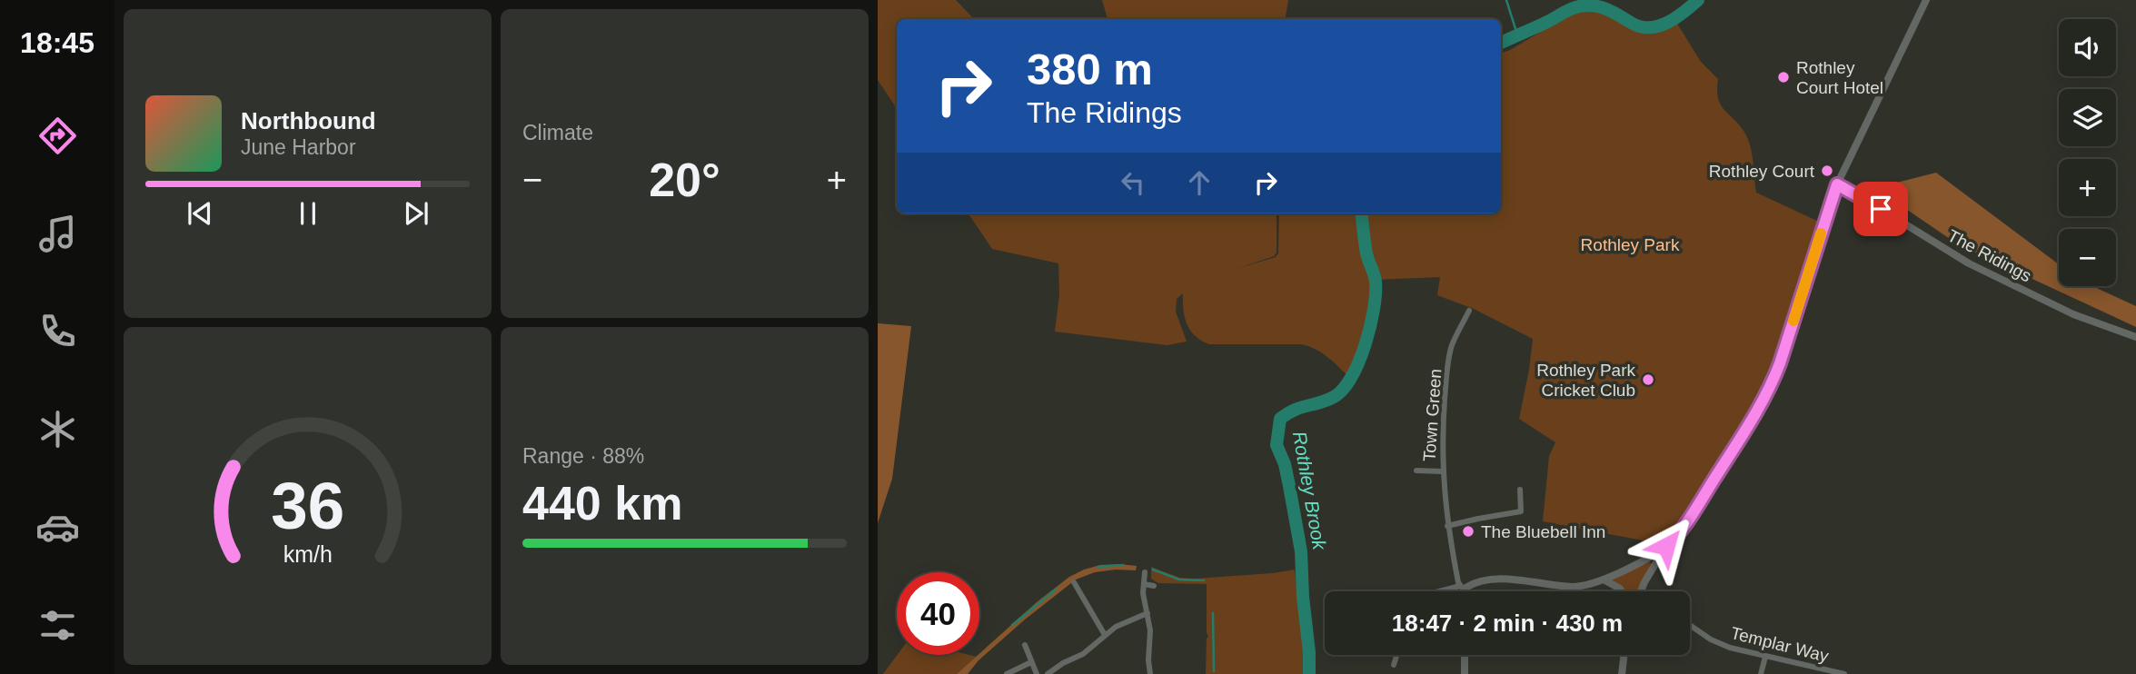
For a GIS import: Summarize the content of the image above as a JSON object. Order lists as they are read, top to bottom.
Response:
{
  "streets": {
    "street": ["The Ridings", "Town Green", "Templar Way"]
  },
  "water": ["Rothley Brook"],
  "parks": ["Rothley Park"],
  "places": [
    "Rothley Court Hotel",
    "Rothley Court",
    "Rothley Park Cricket Club",
    "The Bluebell Inn"
  ],
  "page": {
    "tabs": "18:45",
    "tile": [
      "Climate",
      ["Range · 88%", "440 km"]
    ],
    "map_buttons": ["+", "−"],
    "turn": ["380 m", "The Ridings"],
    "song": ["Northbound", "June Harbor"],
    "heat": ["−", "20°", "+"],
    "limit": "40",
    "trip": "18:47 · 2 min · 430 m",
    "gauge": ["36", "km/h"]
  }
}
